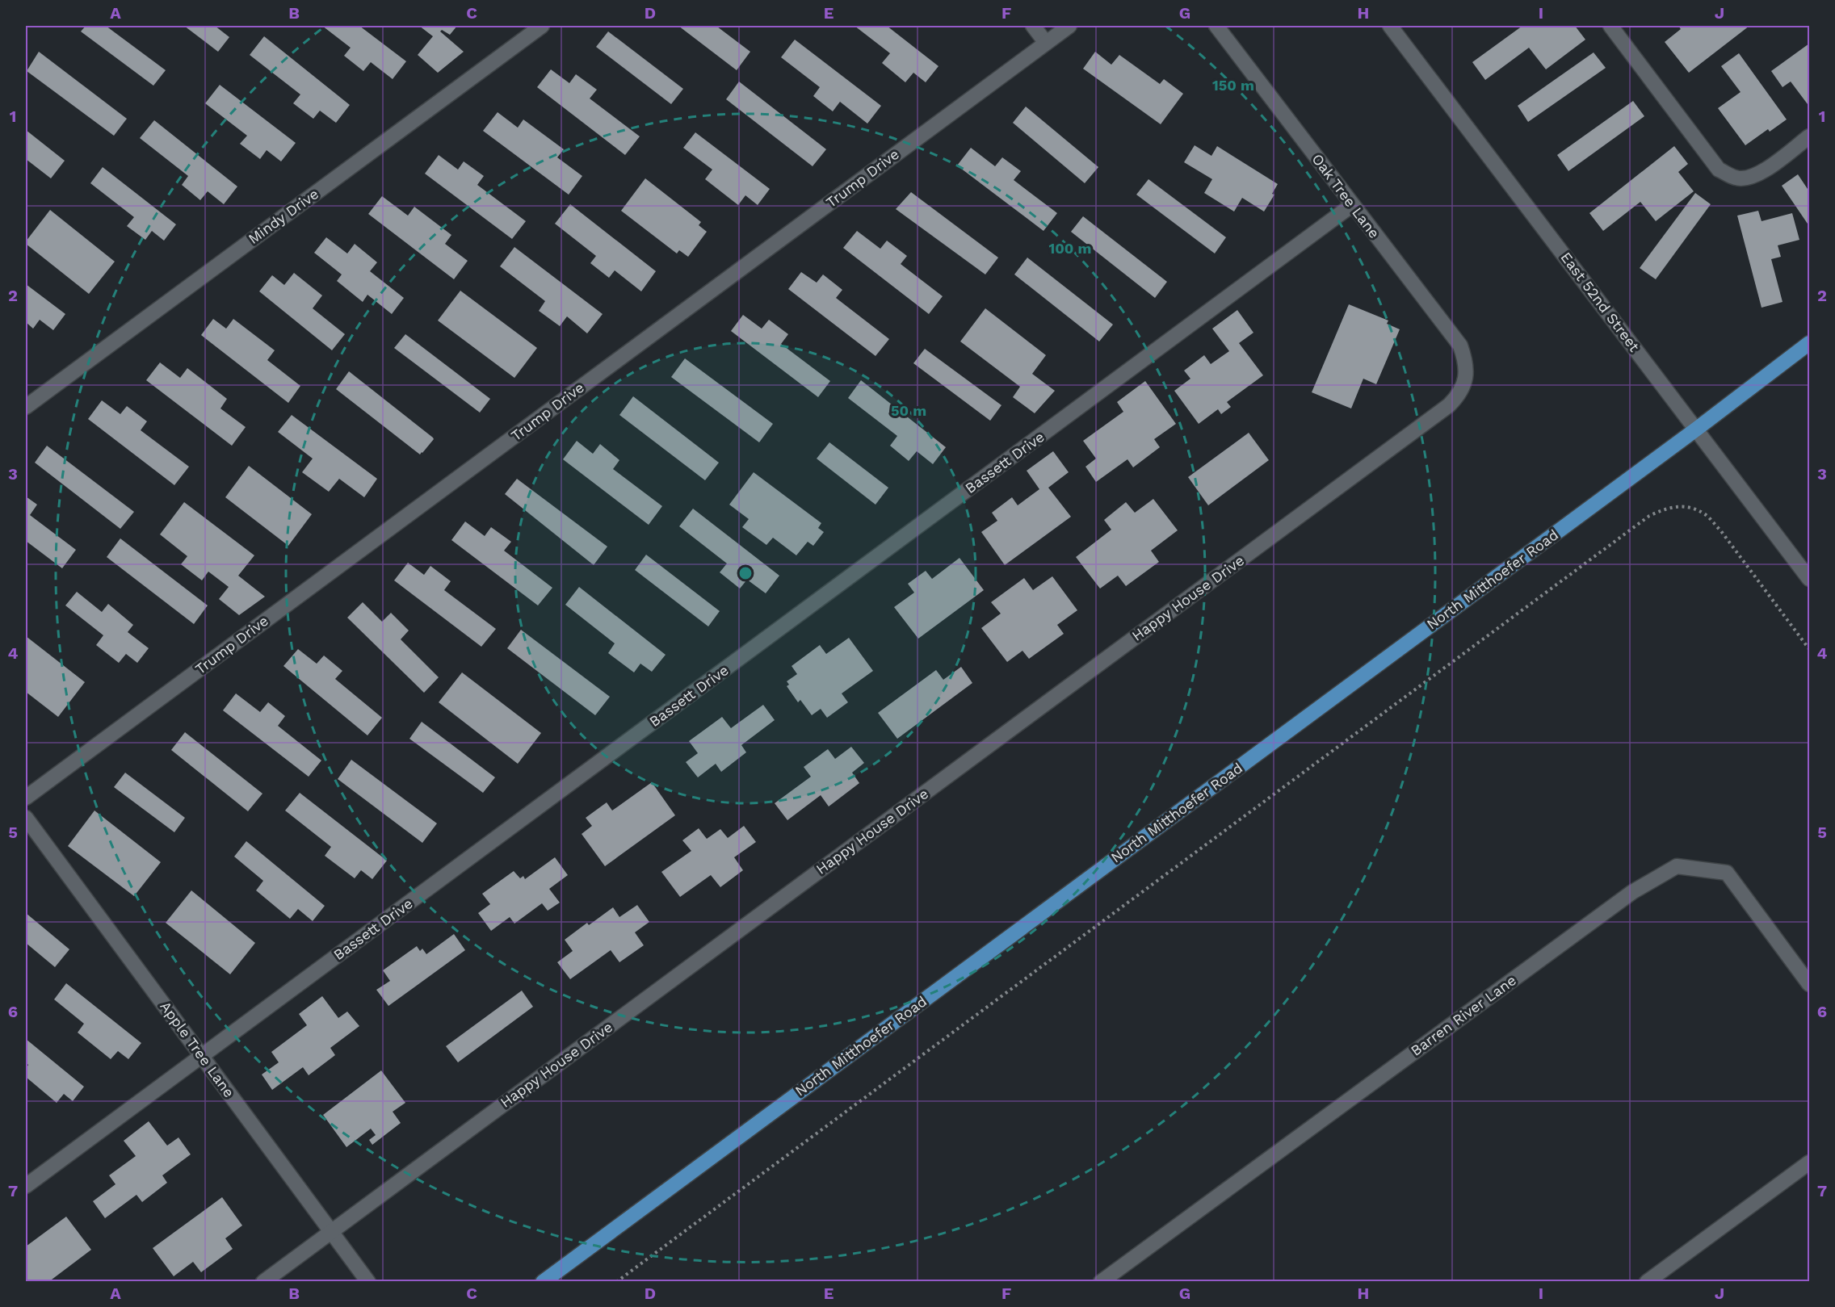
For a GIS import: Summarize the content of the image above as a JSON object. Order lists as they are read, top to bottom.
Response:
{
  "streets": {
    "main road": ["North Mitthoefer Road"],
    "street": [
      "Trump Drive",
      "Oak Tree Lane",
      "Mindy Drive",
      "East 52nd Street",
      "Bassett Drive",
      "Happy House Drive",
      "Barren River Lane",
      "Apple Tree Lane"
    ]
  },
  "crossings": [
    ["Oak Tree Lane", "Bassett Drive"],
    ["Oak Tree Lane", "Happy House Drive"],
    ["East 52nd Street", "North Mitthoefer Road"],
    ["Bassett Drive", "Apple Tree Lane"],
    ["Happy House Drive", "Apple Tree Lane"]
  ],
  "grid": {
    "columns": [
      "A",
      "B",
      "C",
      "D",
      "E",
      "F",
      "G",
      "H",
      "I",
      "J"
    ],
    "rows": [
      "1",
      "2",
      "3",
      "4",
      "5",
      "6",
      "7"
    ]
  },
  "rings": ["150 m", "100 m", "50 m"]
}
